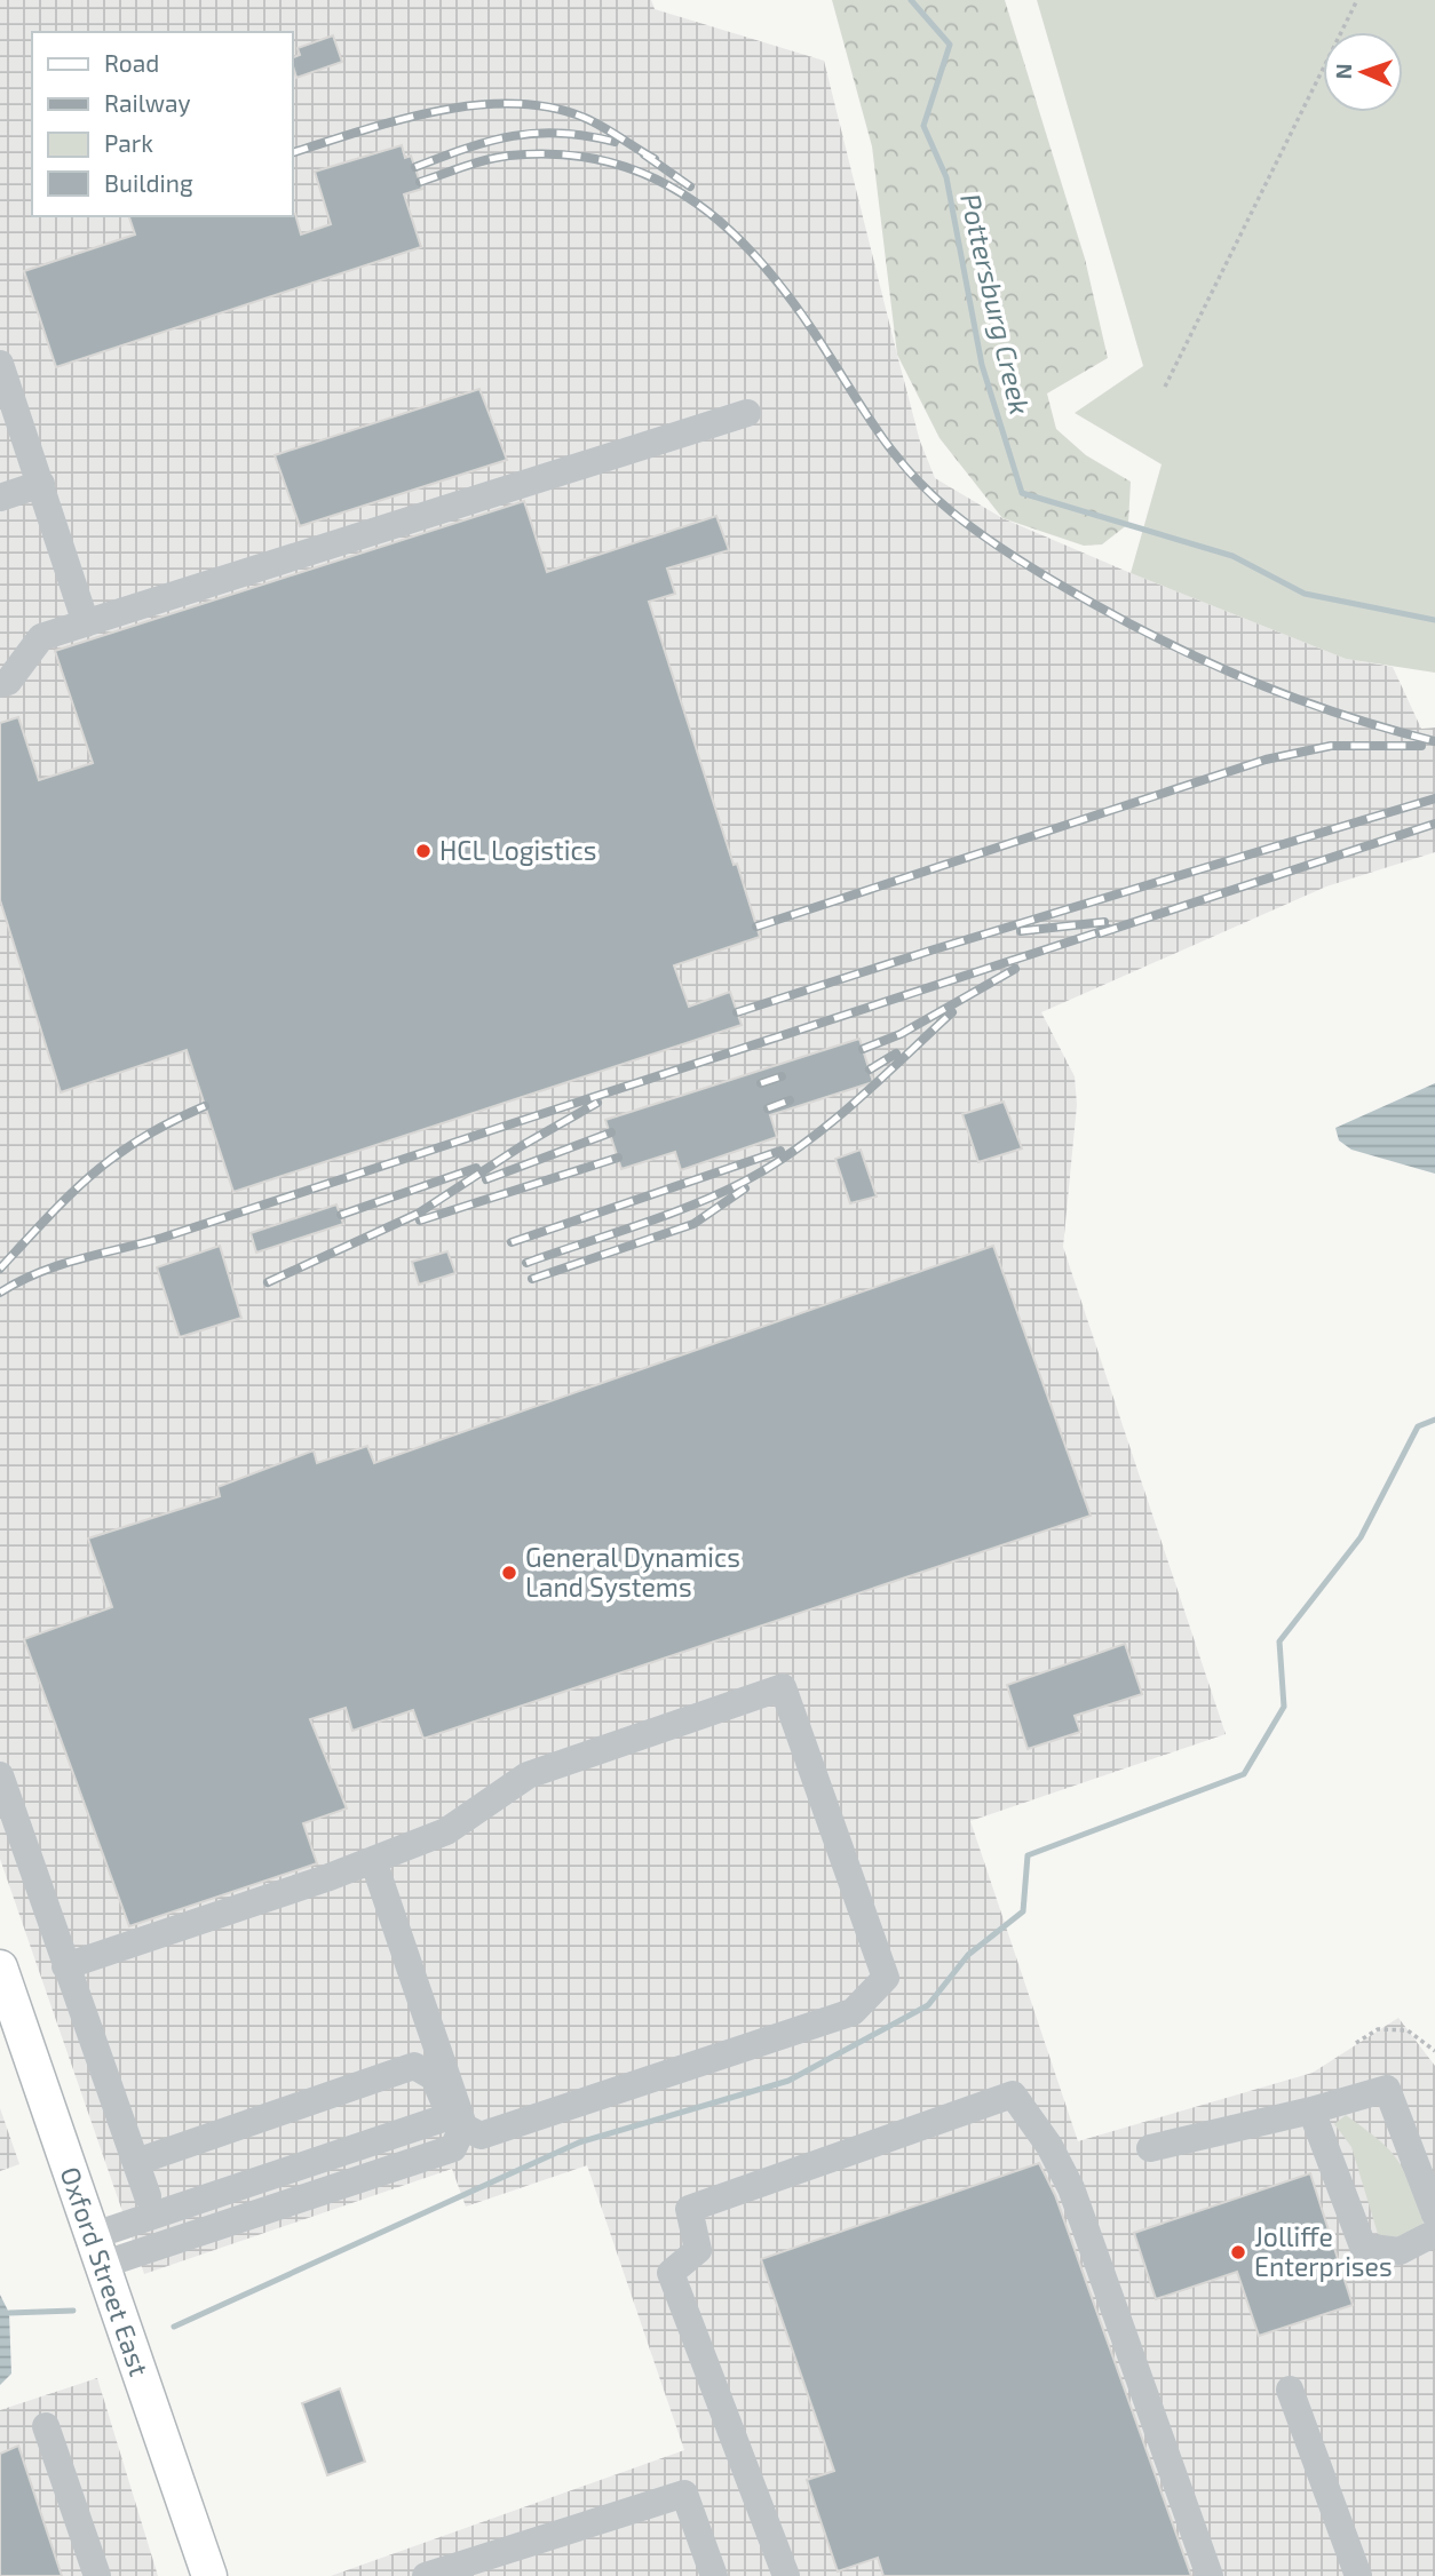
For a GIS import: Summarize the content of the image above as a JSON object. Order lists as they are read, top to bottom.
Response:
{
  "streets": {
    "main road": ["Oxford Street East"]
  },
  "water": ["Pottersburg Creek"],
  "places": ["HCL Logistics", "General Dynamics Land Systems", "Jolliffe Enterprises"],
  "legend": [
    "Road",
    "Railway",
    "Park",
    "Building"
  ],
  "north": "left"
}
